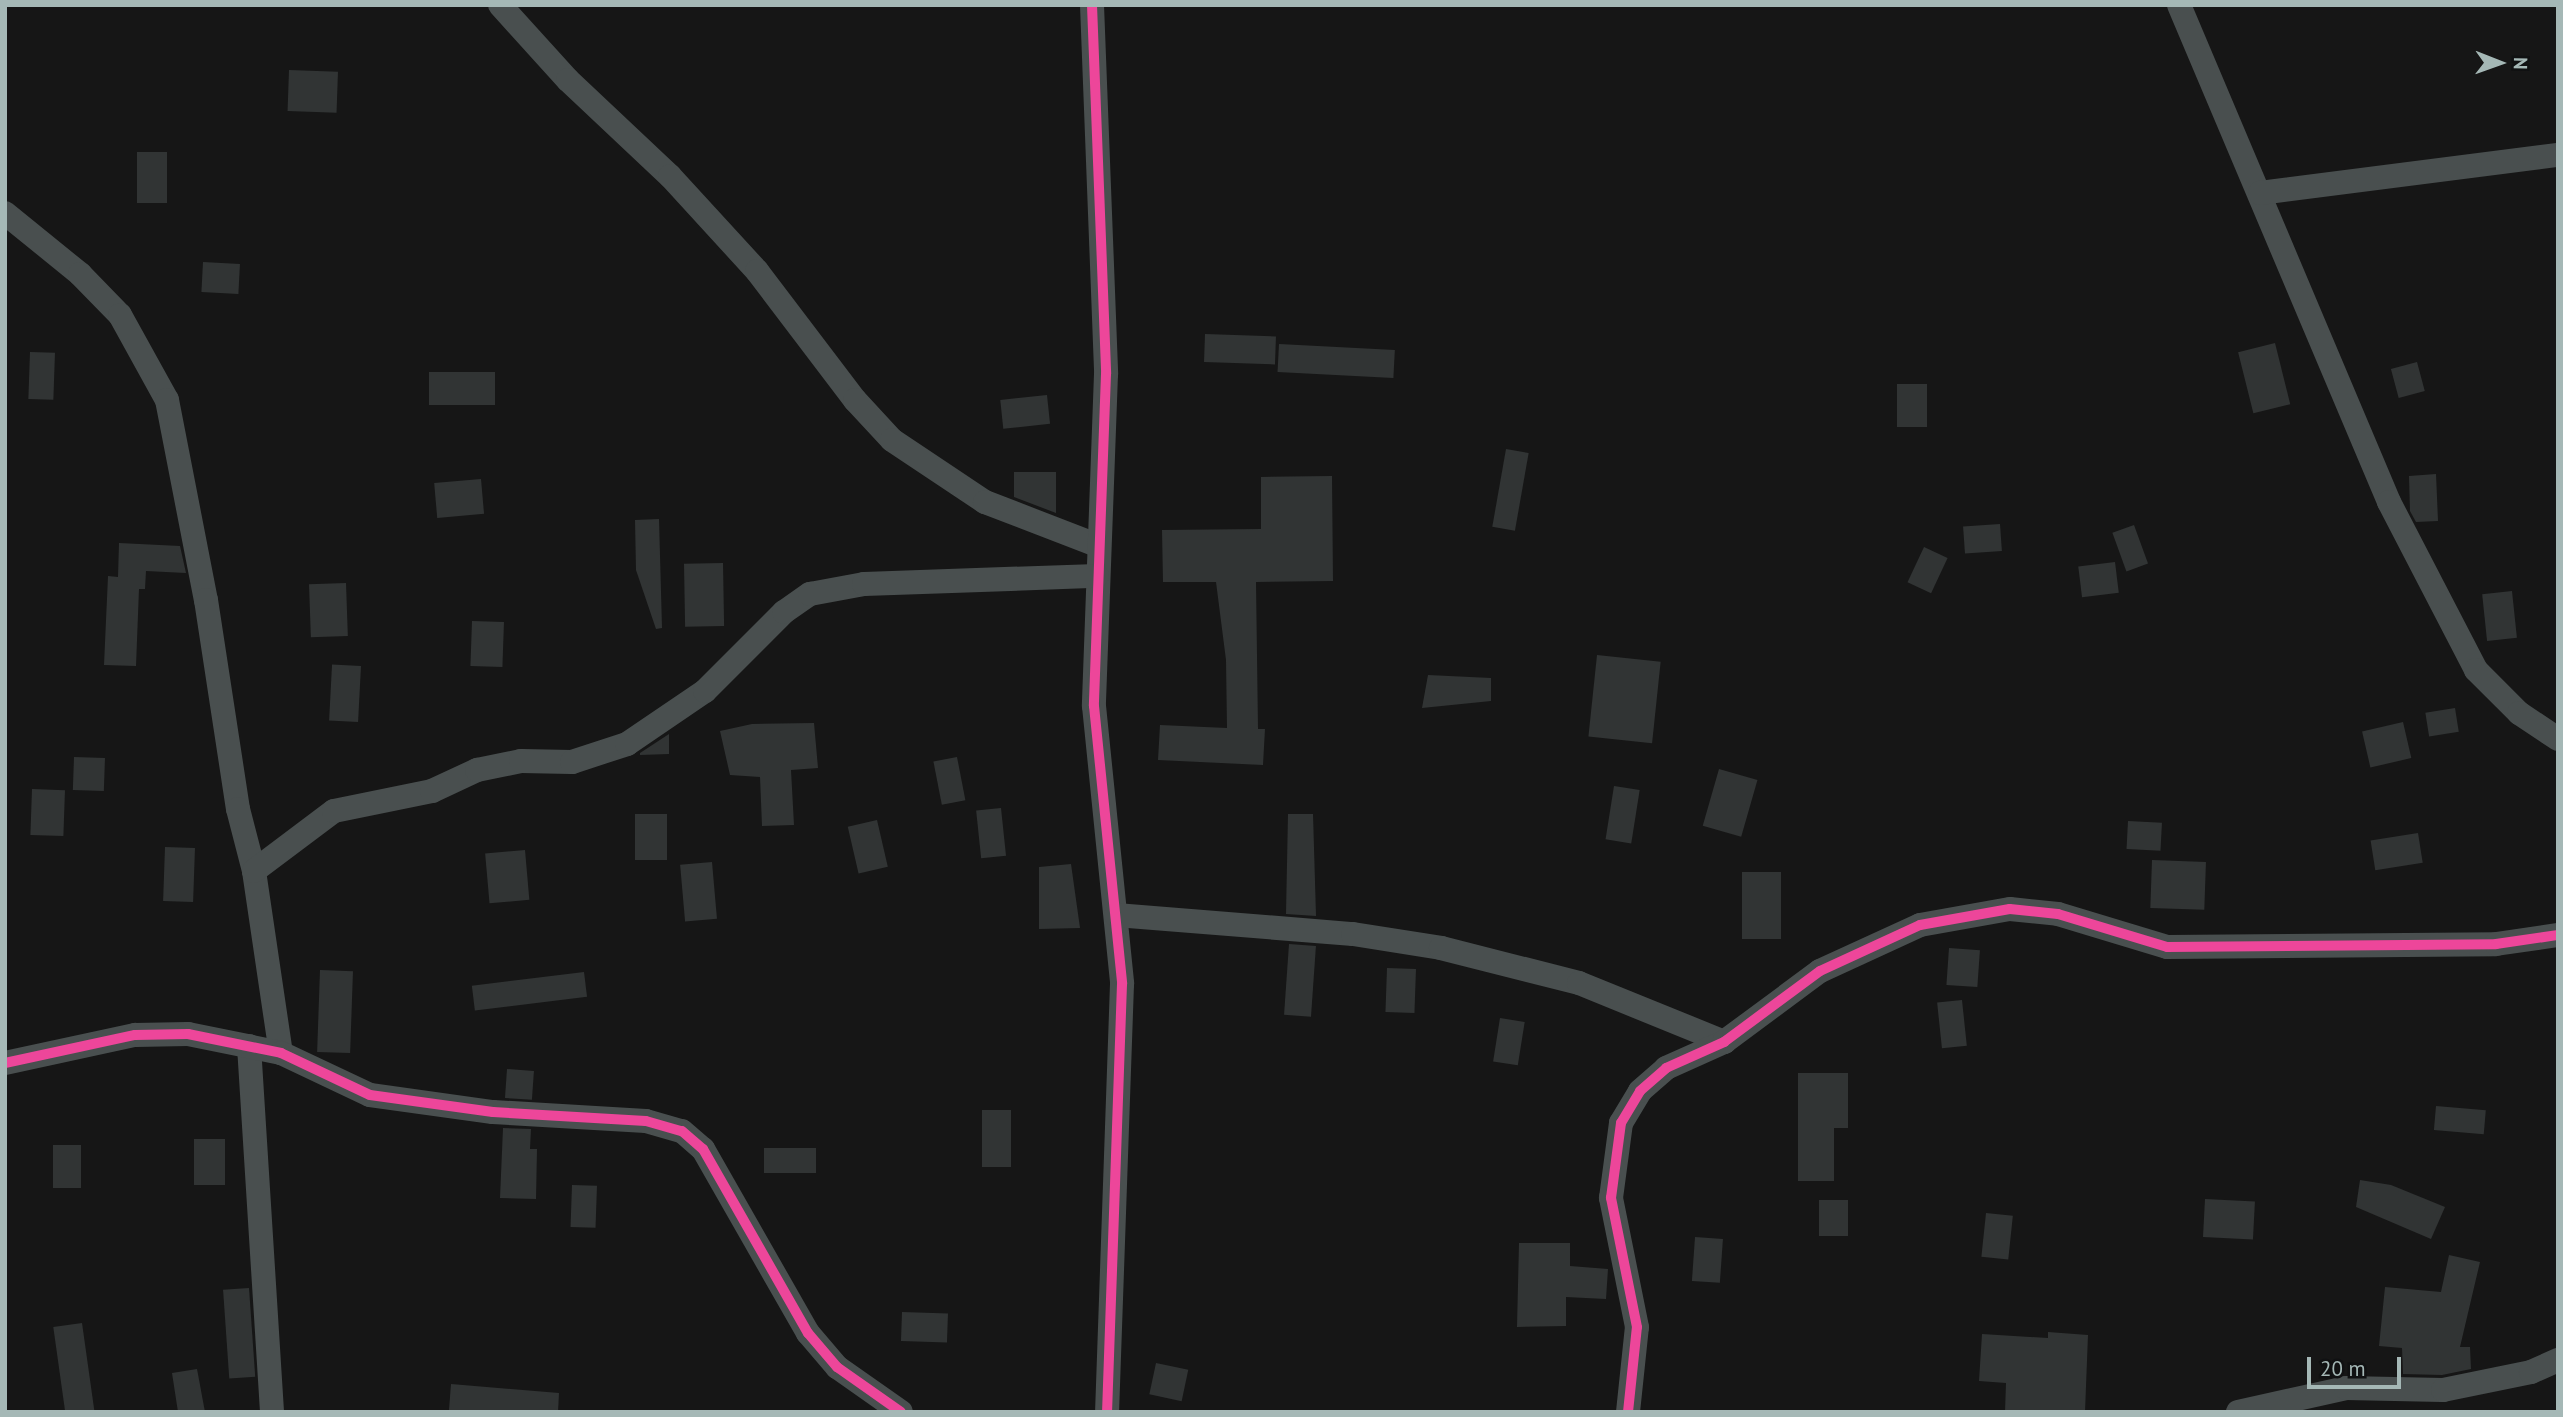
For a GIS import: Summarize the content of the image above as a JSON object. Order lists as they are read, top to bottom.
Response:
{
  "scale_bar": "20 m",
  "north": "right"
}
